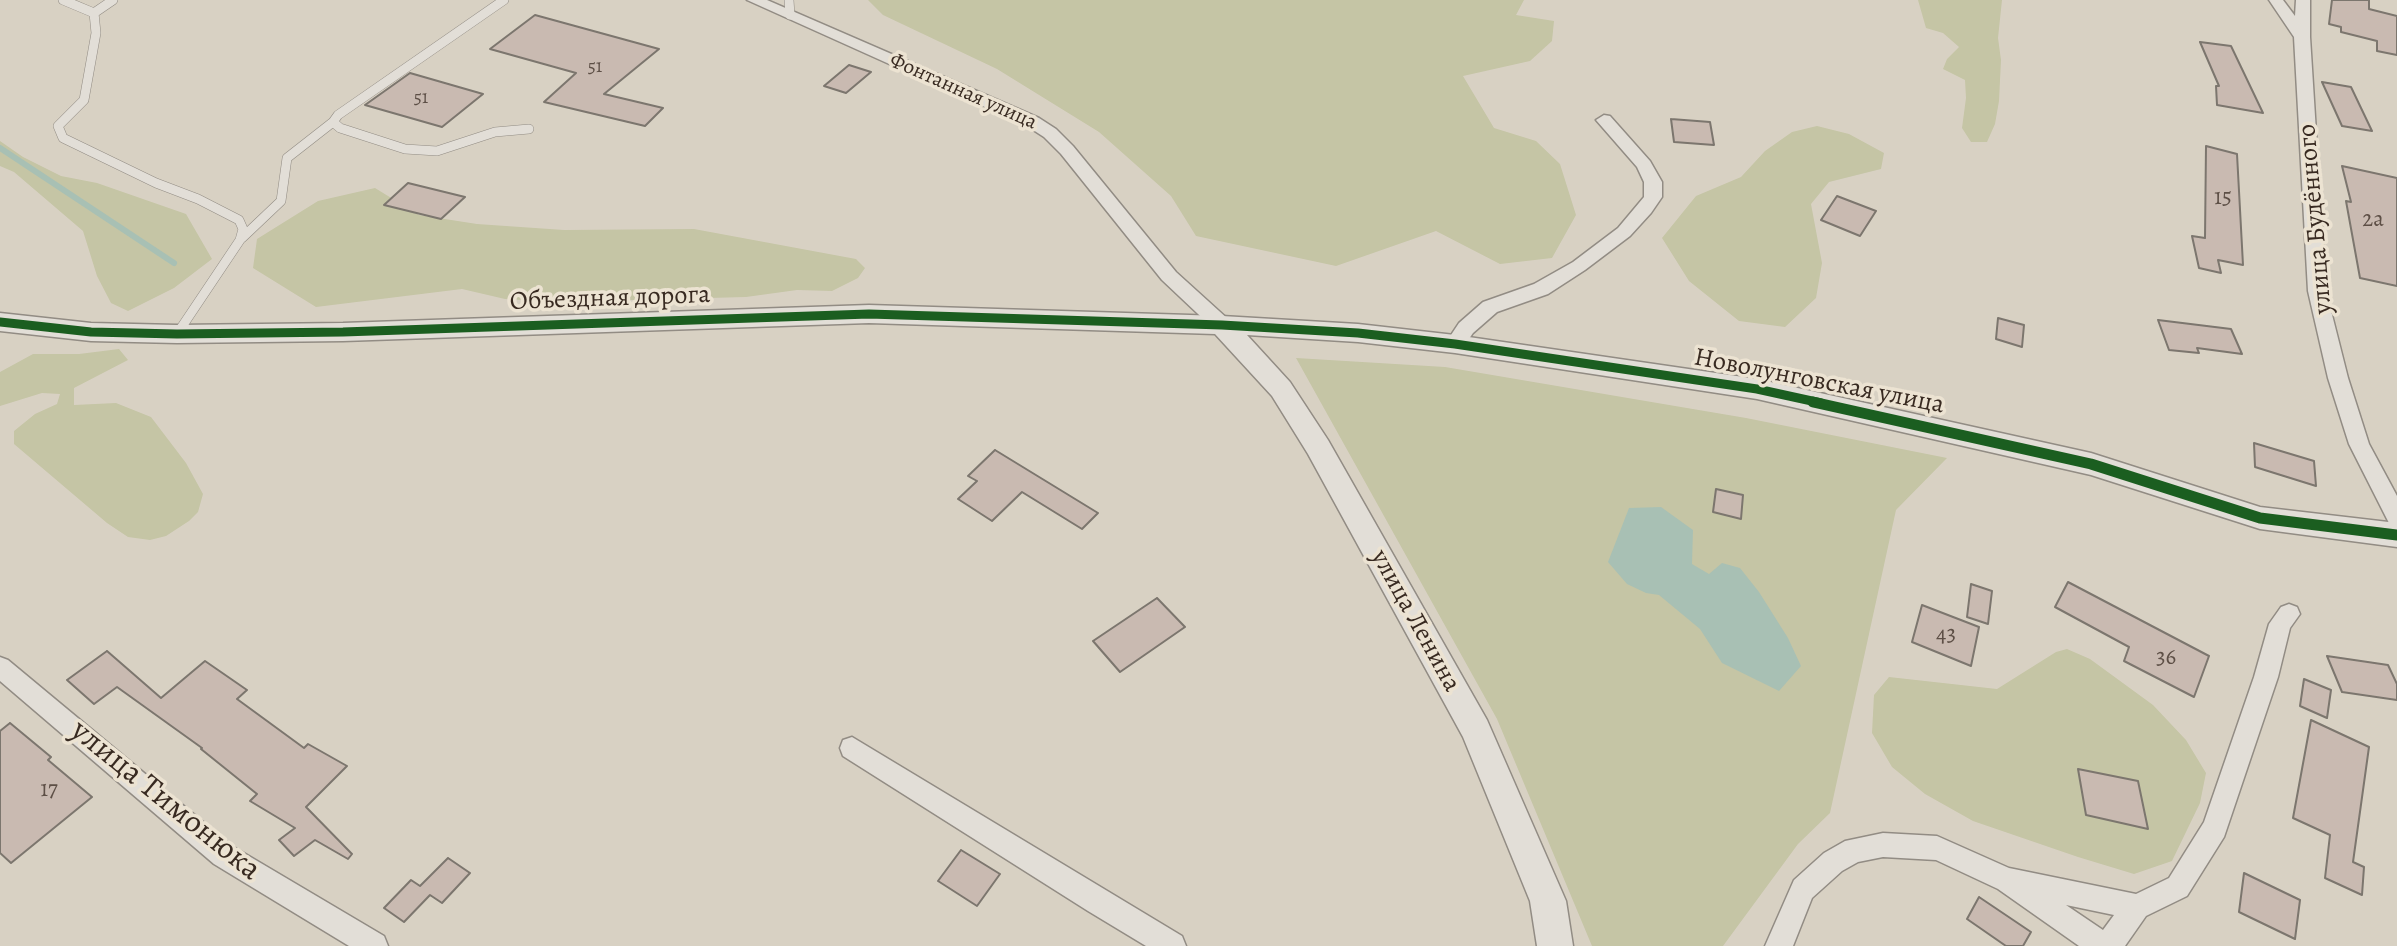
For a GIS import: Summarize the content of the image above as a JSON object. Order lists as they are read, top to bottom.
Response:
{
  "streets": {
    "street": [
      "Фонтанная улица",
      "улица Будённого",
      "Объездная дорога",
      "Новолунговская улица",
      "улица Ленина",
      "улица Тимонюка"
    ]
  },
  "crossings": [
    ["Фонтанная улица", "Объездная дорога"],
    ["Фонтанная улица", "Новолунговская улица"],
    ["Фонтанная улица", "улица Ленина"],
    ["Объездная дорога", "Новолунговская улица"],
    ["Объездная дорога", "улица Ленина"],
    ["Новолунговская улица", "улица Ленина"]
  ],
  "house_numbers": [
    "51",
    "51",
    "15",
    "2а",
    "43",
    "36",
    "17"
  ]
}
